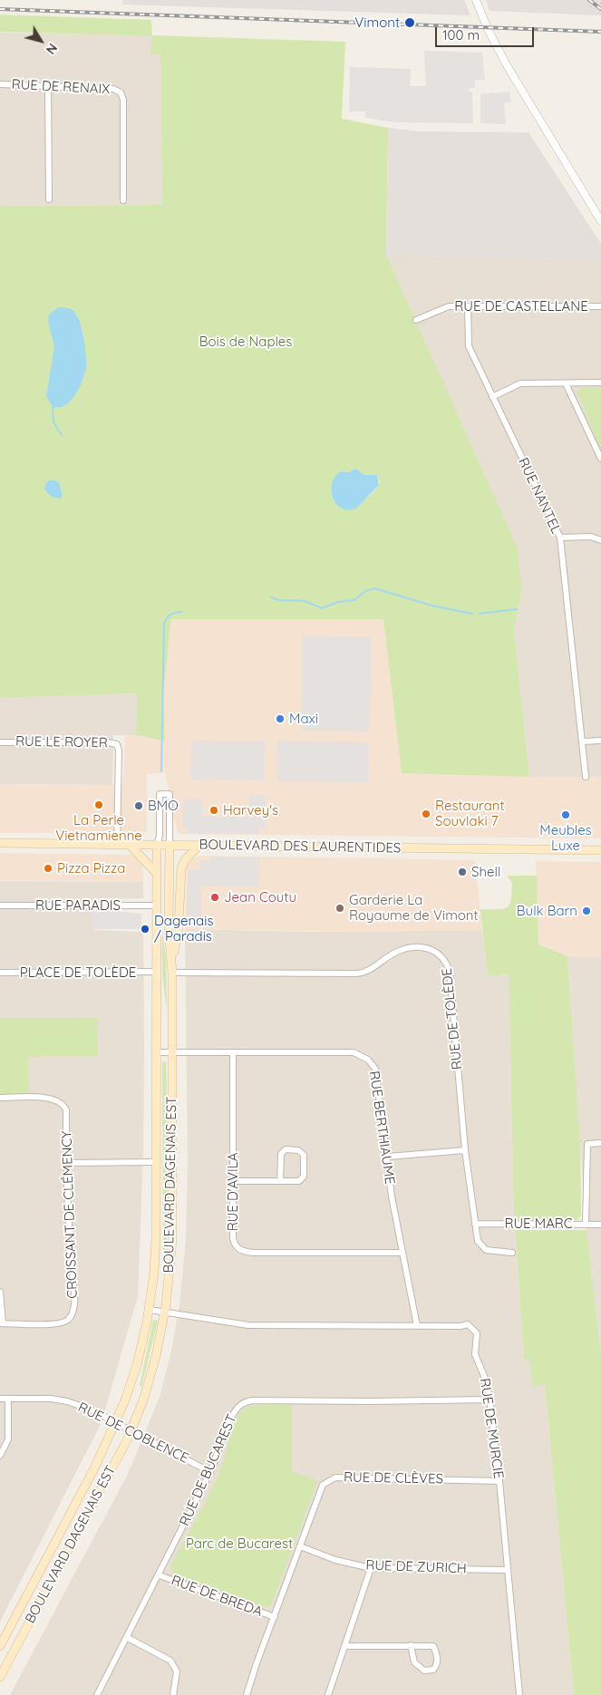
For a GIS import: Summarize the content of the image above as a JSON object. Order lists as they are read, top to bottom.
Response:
{
  "streets": {
    "main road": ["BOULEVARD DES LAURENTIDES", "BOULEVARD DAGENAIS EST"],
    "street": [
      "RUE DE RENAIX",
      "RUE DE CASTELLANE",
      "RUE NANTEL",
      "RUE LE ROYER",
      "RUE PARADIS",
      "PLACE DE TOLÈDE",
      "RUE DE TOLÈDE",
      "RUE BERTHIAUME",
      "RUE D'AVILA",
      "CROISSANT DE CLÉMENCY",
      "RUE MARC",
      "RUE DE MURCIE",
      "RUE DE COBLENCE",
      "RUE DE BUCAREST",
      "RUE DE CLÈVES",
      "RUE DE ZURICH",
      "RUE DE BREDA"
    ]
  },
  "crossings": [
    ["RUE DE CASTELLANE", "RUE NANTEL"],
    ["RUE LE ROYER", "BOULEVARD DES LAURENTIDES"],
    ["BOULEVARD DES LAURENTIDES", "BOULEVARD DAGENAIS EST"],
    ["RUE PARADIS", "BOULEVARD DAGENAIS EST"],
    ["PLACE DE TOLÈDE", "BOULEVARD DAGENAIS EST"],
    ["RUE DE TOLÈDE", "BOULEVARD DAGENAIS EST"],
    ["RUE DE TOLÈDE", "RUE MARC"],
    ["RUE BERTHIAUME", "BOULEVARD DAGENAIS EST"],
    ["RUE BERTHIAUME", "RUE D'AVILA"],
    ["RUE BERTHIAUME", "RUE DE MURCIE"],
    ["BOULEVARD DAGENAIS EST", "RUE DE MURCIE"],
    ["BOULEVARD DAGENAIS EST", "RUE DE COBLENCE"],
    ["RUE DE MURCIE", "RUE DE BUCAREST"],
    ["RUE DE MURCIE", "RUE DE CLÈVES"],
    ["RUE DE MURCIE", "RUE DE ZURICH"],
    ["RUE DE COBLENCE", "RUE DE BUCAREST"],
    ["RUE DE BUCAREST", "RUE DE BREDA"],
    ["RUE DE CLÈVES", "RUE DE ZURICH"],
    ["RUE DE CLÈVES", "RUE DE BREDA"]
  ],
  "parks": ["Bois de Naples", "Parc de Bucarest"],
  "places": [
    "Vimont",
    "Maxi",
    "La Perle Vietnamienne",
    "BMO",
    "Harvey's",
    "Restaurant Souvlaki 7",
    "Meubles Luxe",
    "Pizza Pizza",
    "Shell",
    "Jean Coutu",
    "Garderie La Royaume de Vimont",
    "Bulk Barn",
    "Dagenais / Paradis"
  ],
  "scale_bar": "100 m",
  "north": "bottom right"
}
